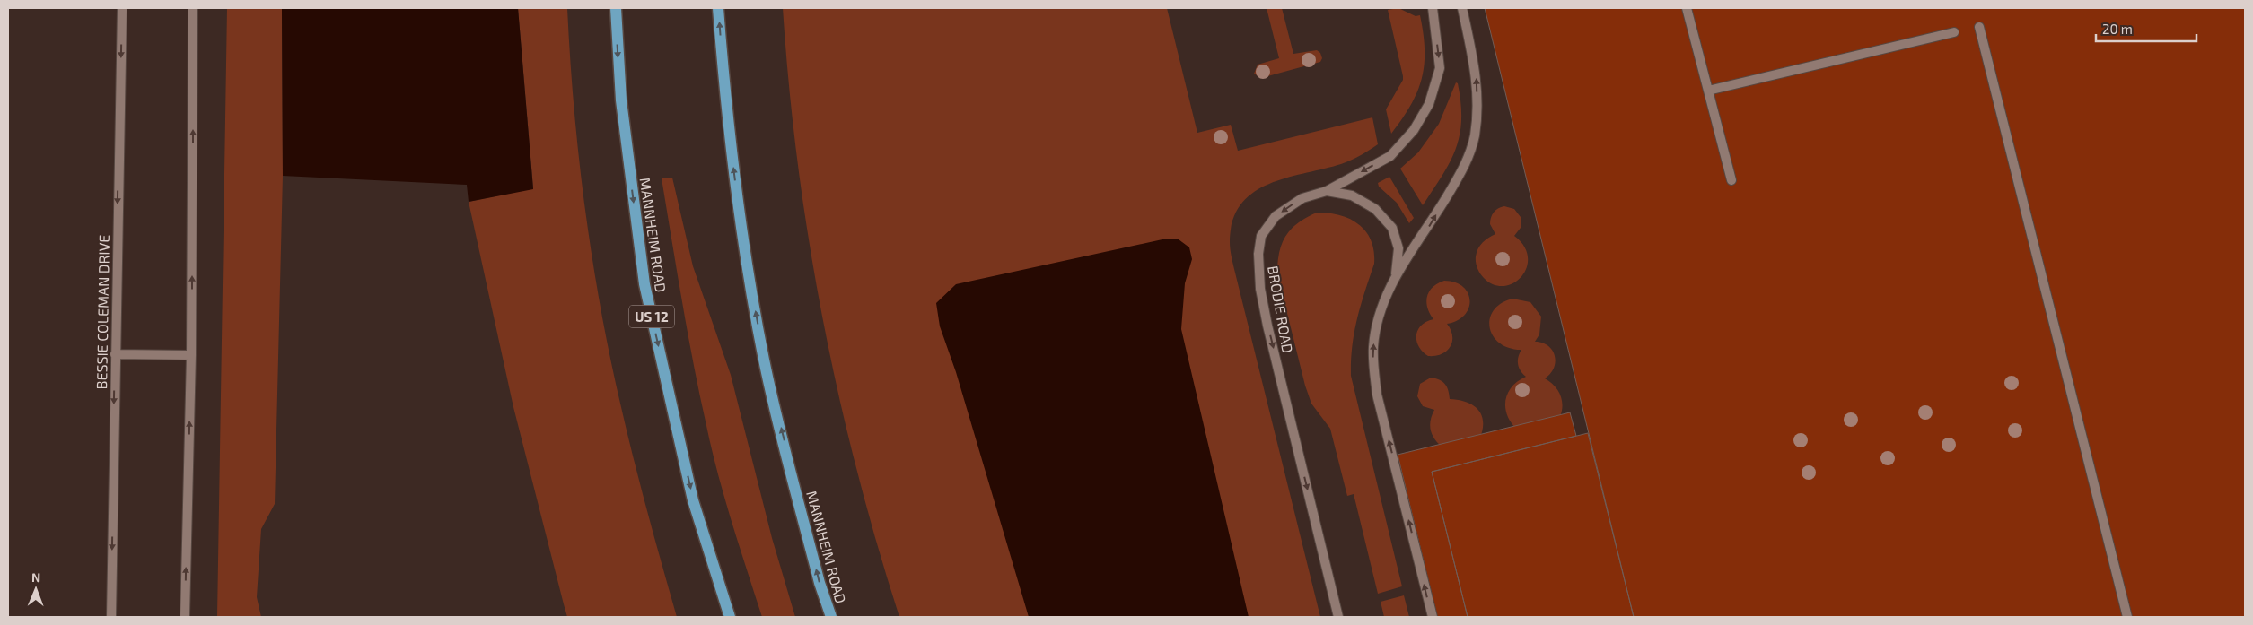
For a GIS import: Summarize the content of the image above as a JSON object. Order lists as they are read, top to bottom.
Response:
{
  "streets": {
    "main road": ["MANNHEIM ROAD", "US 12"],
    "street": ["BRODIE ROAD", "BESSIE COLEMAN DRIVE"]
  },
  "scale_bar": "20 m",
  "north": "top"
}
